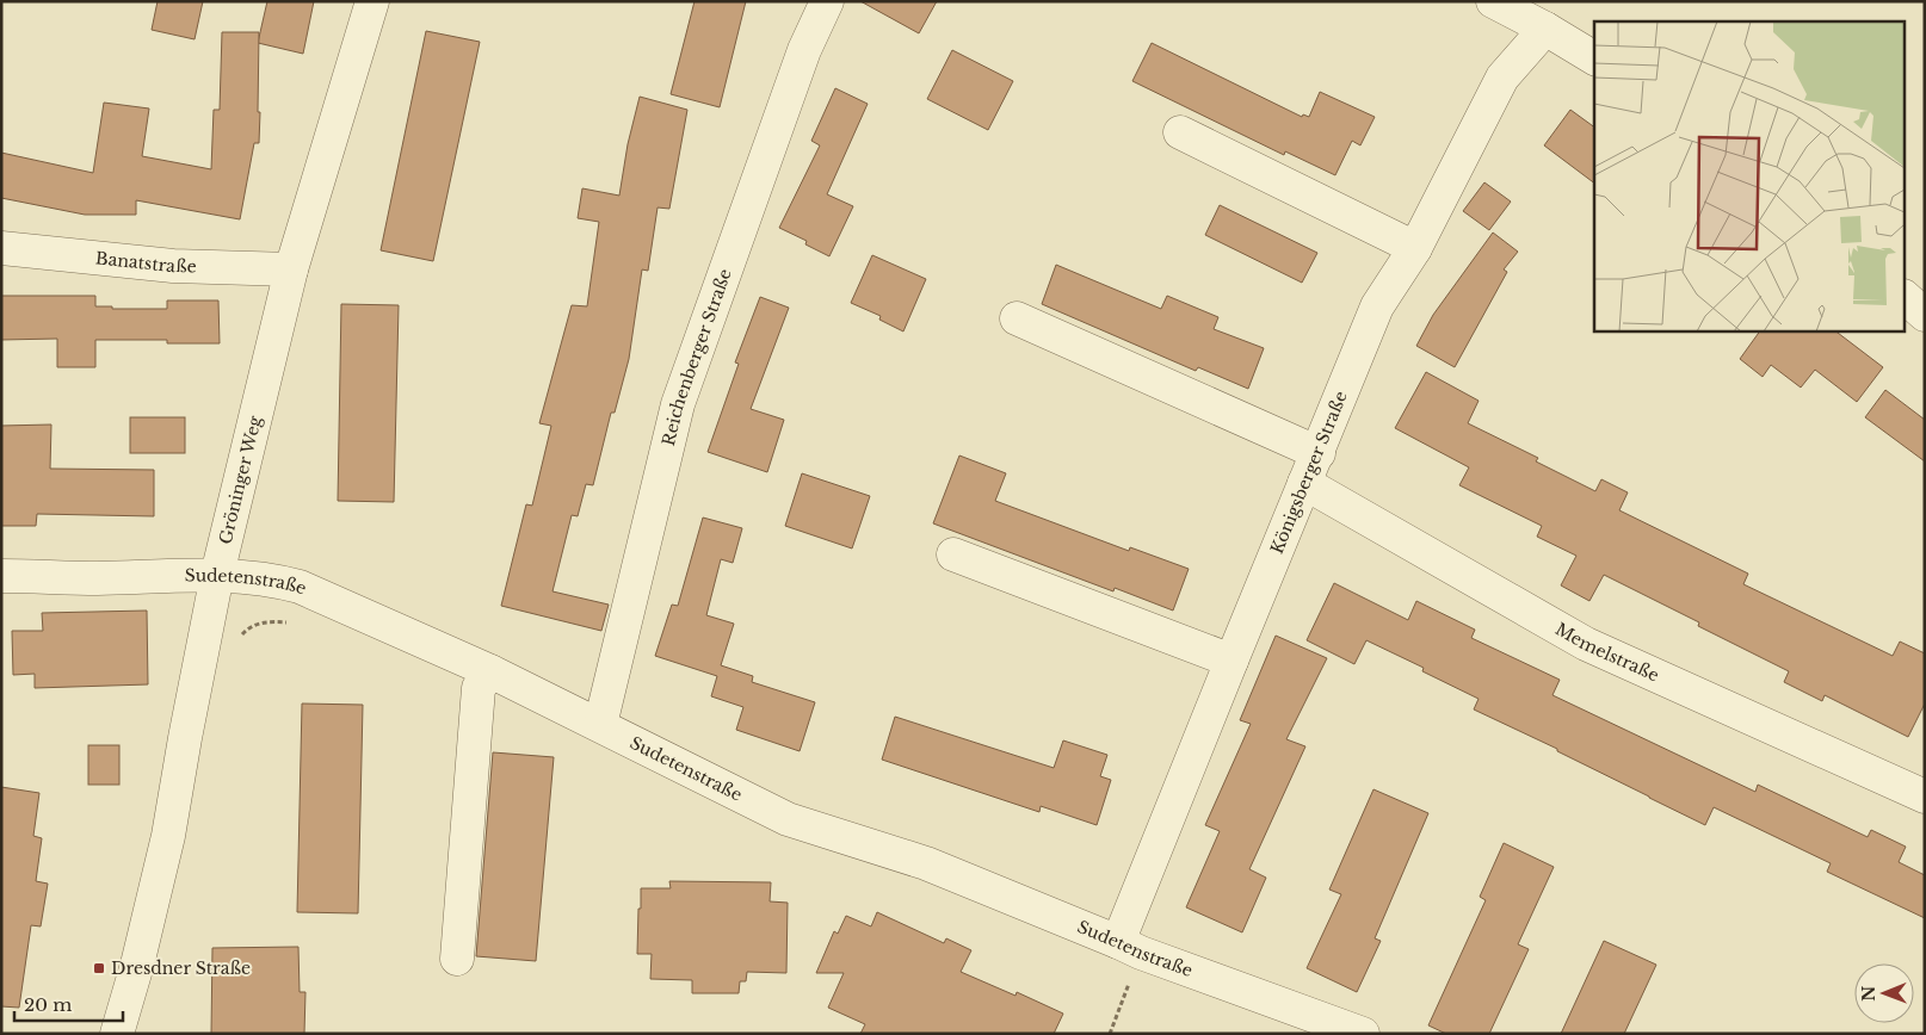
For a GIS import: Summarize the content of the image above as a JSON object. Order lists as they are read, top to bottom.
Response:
{
  "streets": {
    "street": [
      "Banatstraße",
      "Reichenberger Straße",
      "Königsberger Straße",
      "Gröninger Weg",
      "Sudetenstraße",
      "Memelstraße"
    ]
  },
  "crossings": [
    ["Banatstraße", "Gröninger Weg"],
    ["Reichenberger Straße", "Sudetenstraße"],
    ["Königsberger Straße", "Sudetenstraße"],
    ["Königsberger Straße", "Memelstraße"],
    ["Gröninger Weg", "Sudetenstraße"]
  ],
  "places": {
    "transit": ["Dresdner Straße"]
  },
  "scale_bar": "20 m",
  "north": "left"
}
